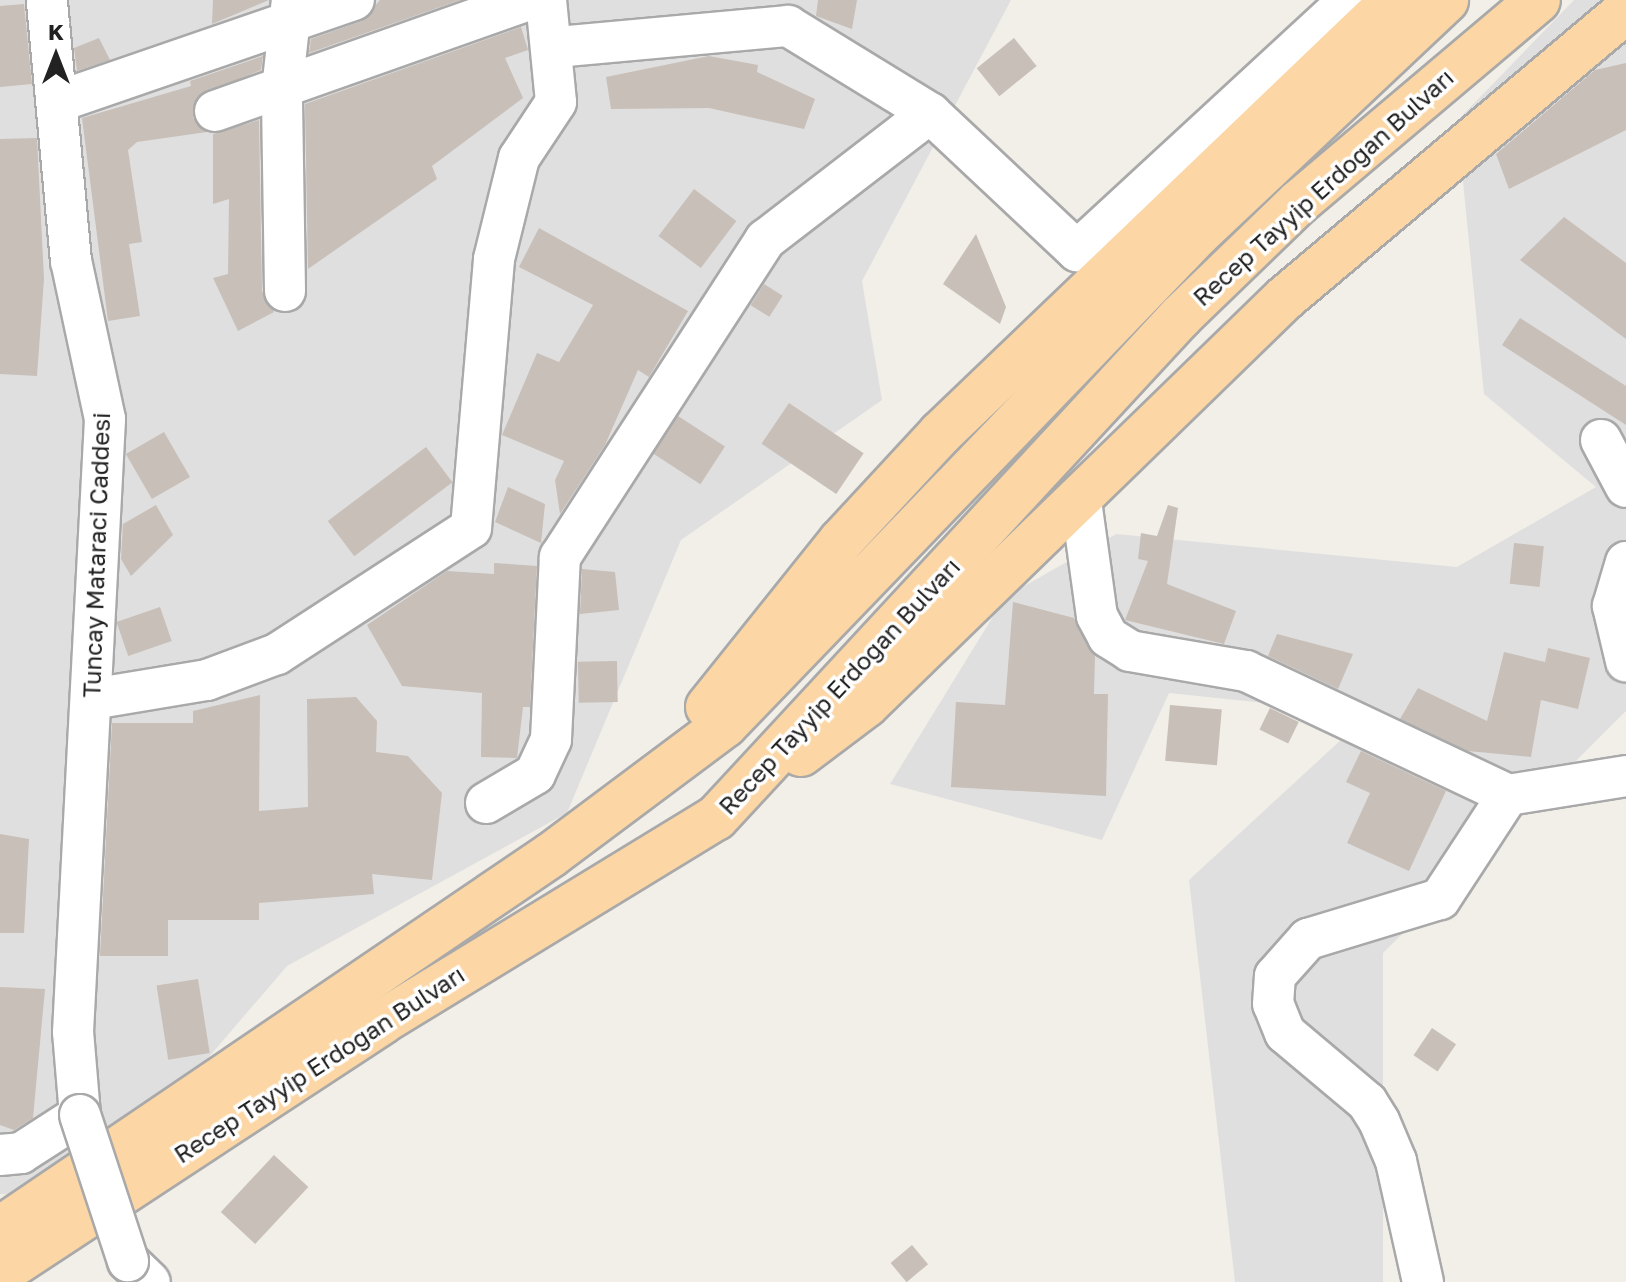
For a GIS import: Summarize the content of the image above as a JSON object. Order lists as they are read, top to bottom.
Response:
{
  "streets": {
    "main road": ["Recep Tayyip Erdoğan Bulvarı"],
    "street": ["Tuncay Mataraci Caddesi"]
  },
  "north": "top"
}
